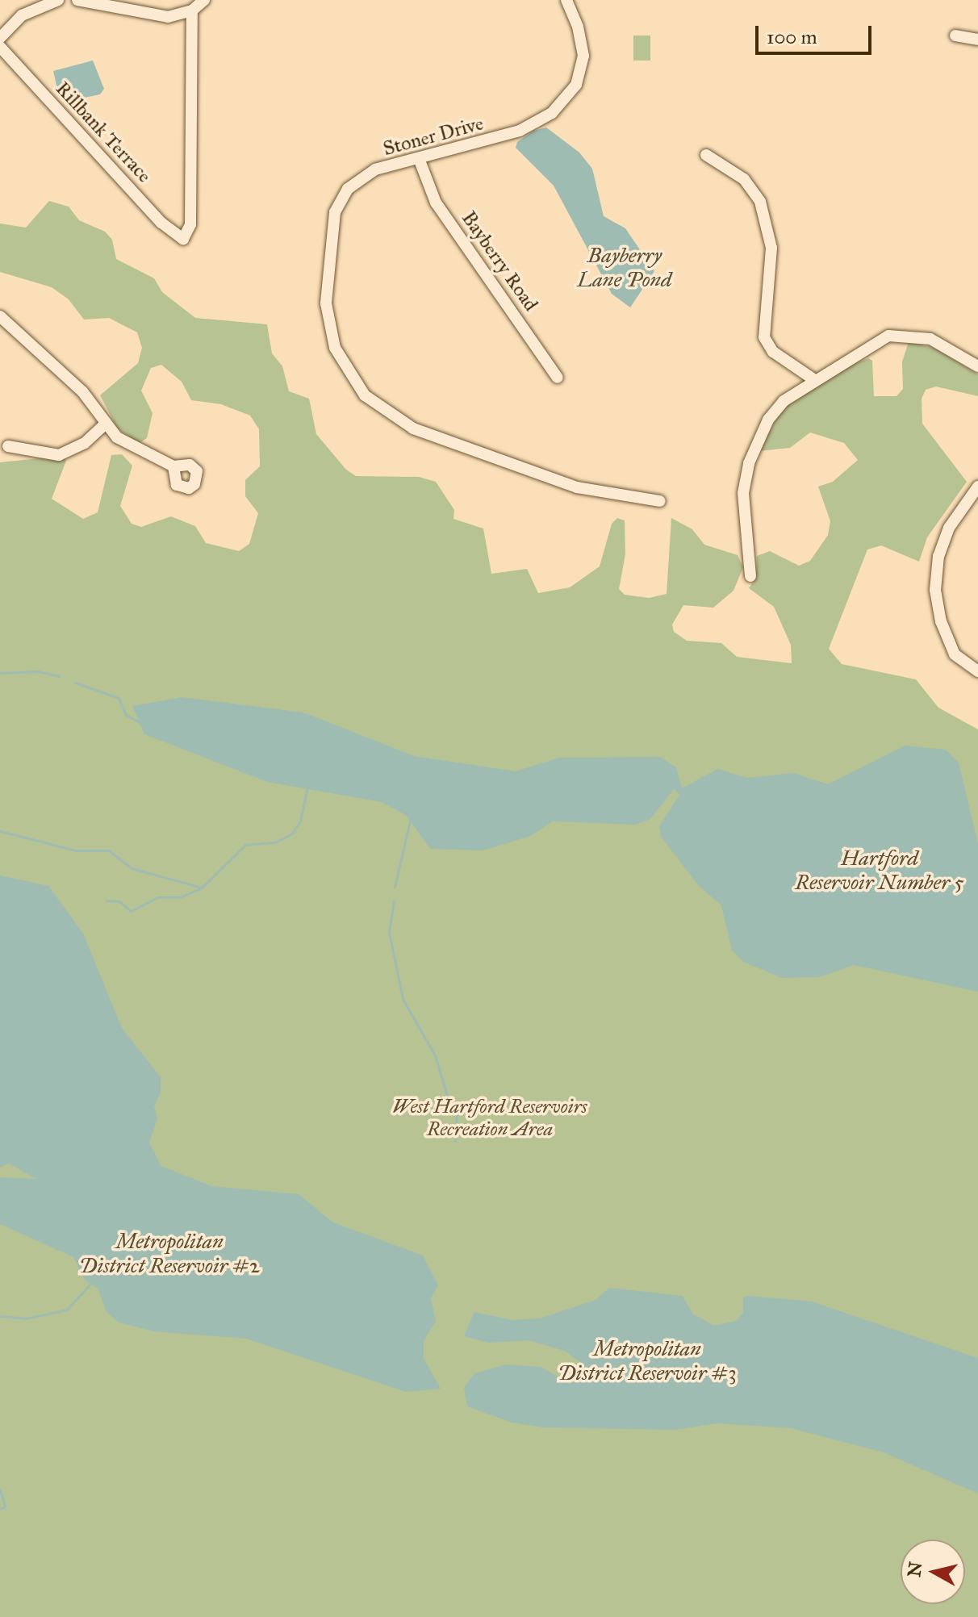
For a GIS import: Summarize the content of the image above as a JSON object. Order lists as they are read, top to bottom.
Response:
{
  "streets": {
    "street": ["Rillbank Terrace", "Stoner Drive", "Bayberry Road"]
  },
  "crossings": [
    ["Stoner Drive", "Bayberry Road"]
  ],
  "water": [
    "Bayberry Lane Pond",
    "Hartford Reservoir Number 5",
    "Metropolitan District Reservoir #2",
    "Metropolitan District Reservoir #3"
  ],
  "parks": ["West Hartford Reservoirs Recreation Area"],
  "scale_bar": "100 m",
  "north": "left"
}
